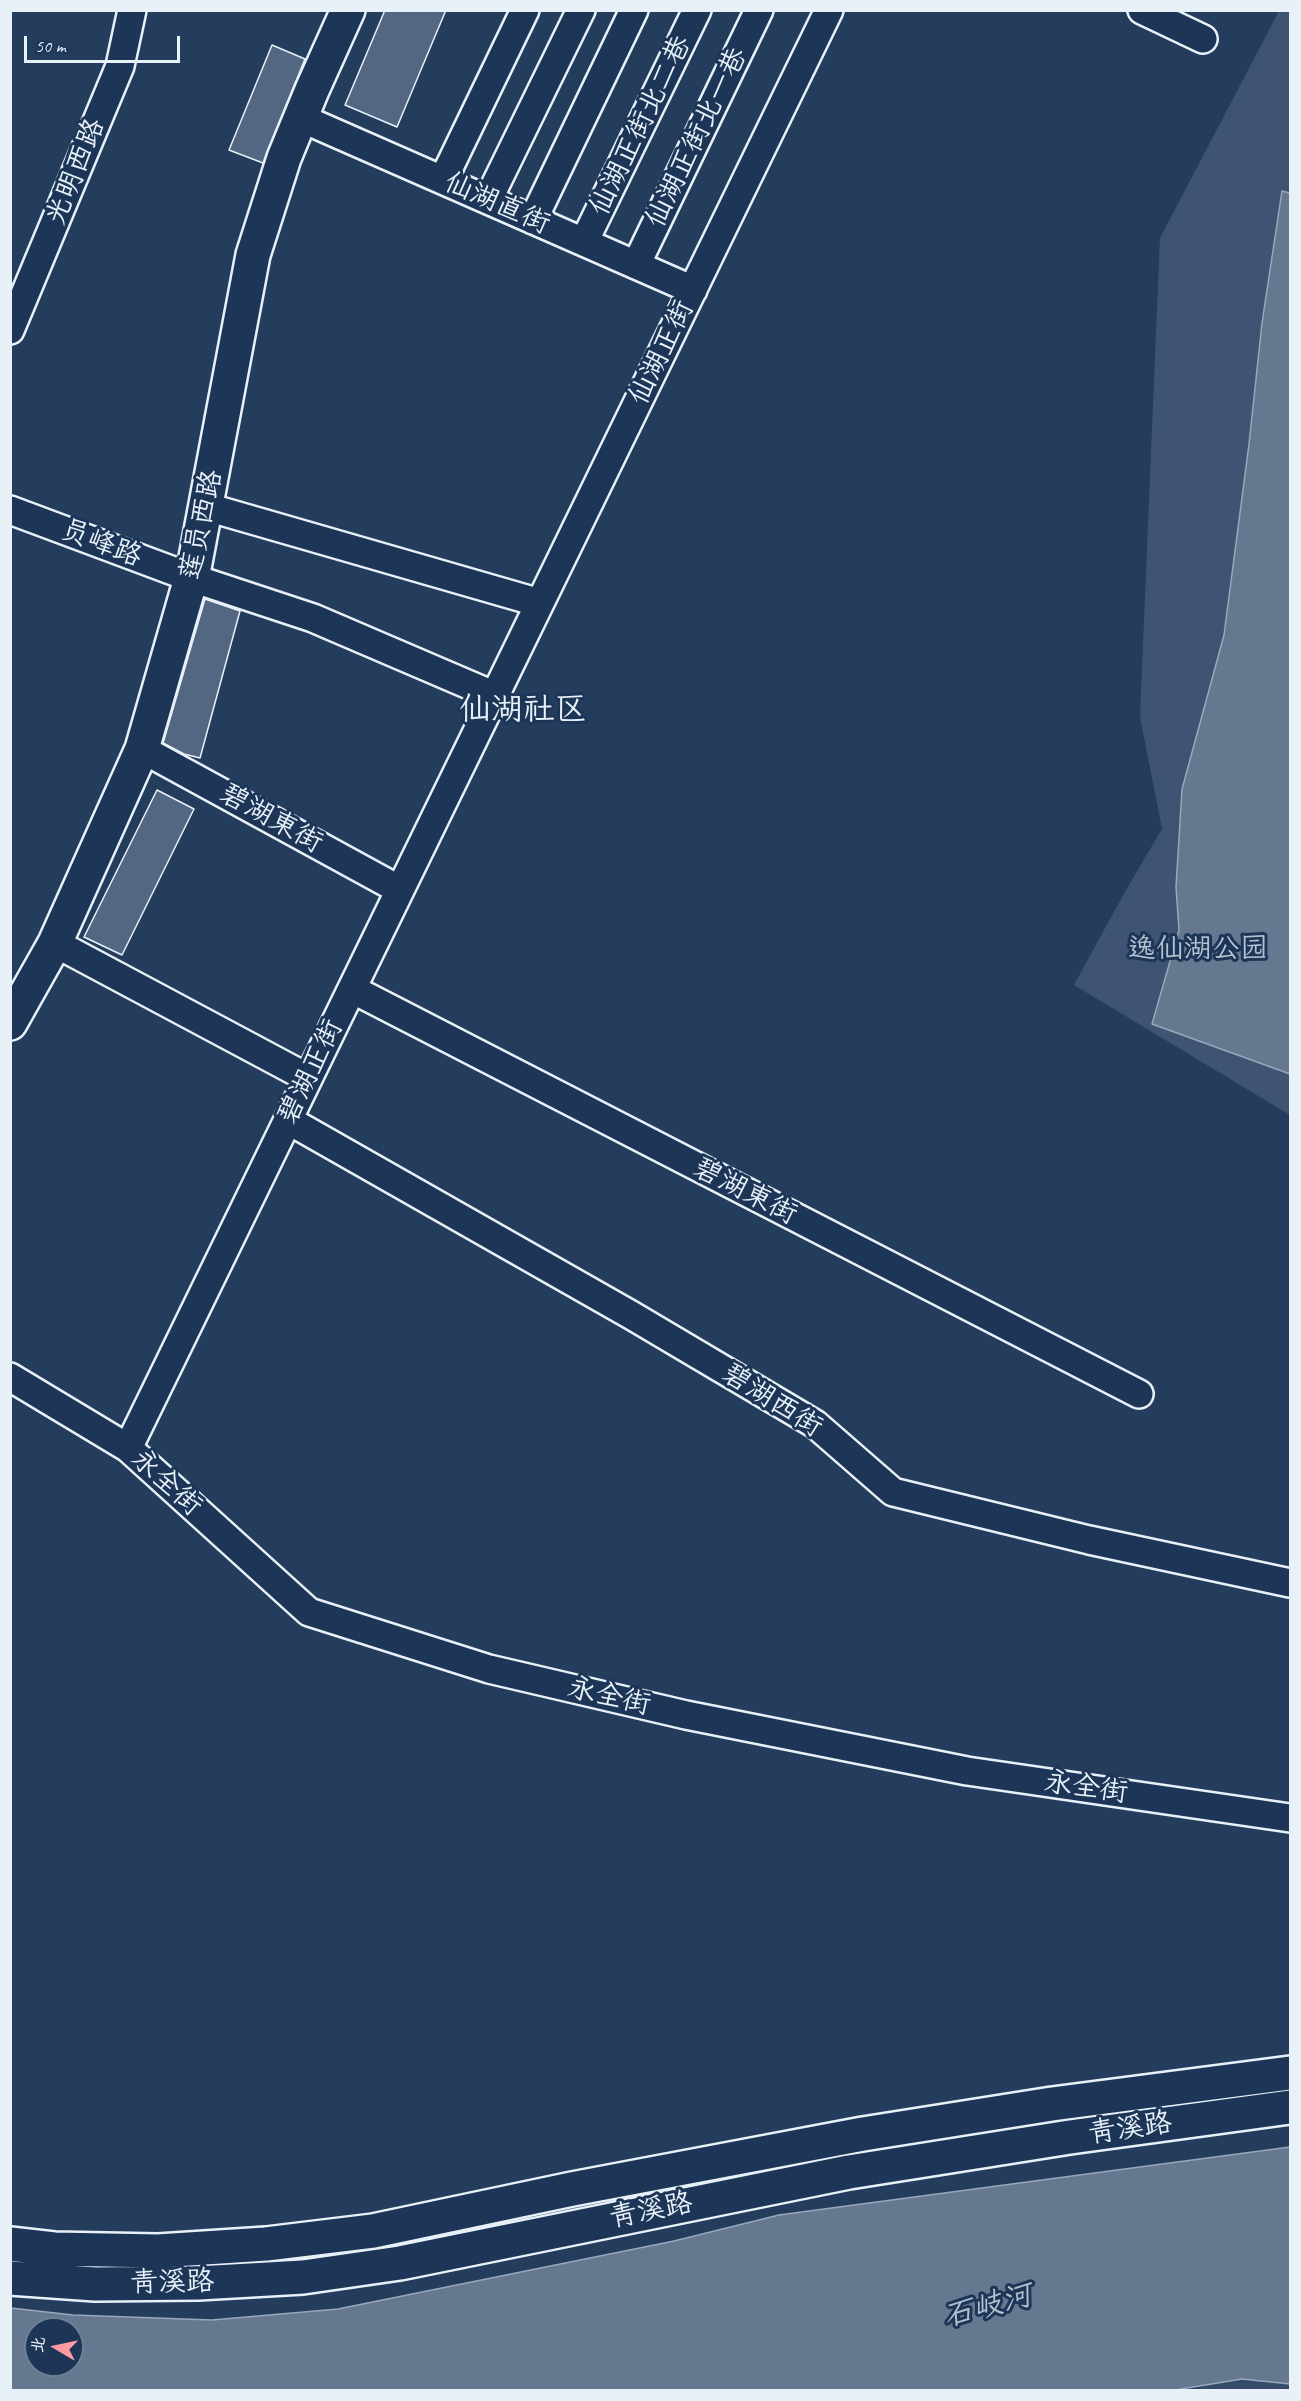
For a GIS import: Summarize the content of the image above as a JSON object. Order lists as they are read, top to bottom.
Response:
{
  "streets": {
    "main road": ["莲员西路", "青溪路"],
    "street": [
      "仙湖正街北二巷",
      "仙湖正街北一巷",
      "光明西路",
      "仙湖直街",
      "仙湖正街",
      "员峰路",
      "碧湖東街",
      "碧湖正街",
      "碧湖西街",
      "永全街"
    ]
  },
  "crossings": [
    ["仙湖正街北二巷", "仙湖直街"],
    ["仙湖正街北一巷", "仙湖直街"],
    ["仙湖直街", "仙湖正街"],
    ["仙湖直街", "莲员西路"],
    ["仙湖正街", "员峰路"],
    ["仙湖正街", "碧湖正街"],
    ["莲员西路", "员峰路"],
    ["莲员西路", "碧湖東街"],
    ["员峰路", "碧湖正街"],
    ["碧湖東街", "碧湖正街"],
    ["碧湖正街", "碧湖西街"],
    ["碧湖正街", "永全街"]
  ],
  "districts": ["仙湖社区"],
  "water": ["石岐河"],
  "parks": ["逸仙湖公园"],
  "scale_bar": "50 m",
  "north": "left"
}
